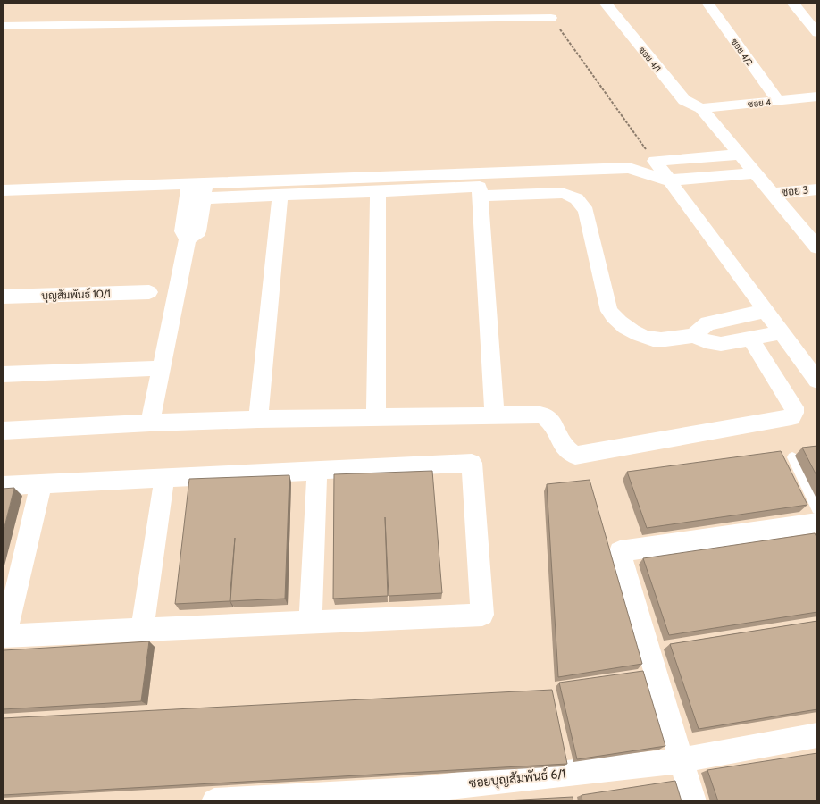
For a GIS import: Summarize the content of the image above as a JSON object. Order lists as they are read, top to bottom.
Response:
{
  "streets": {
    "street": [
      "ซอย 4/2",
      "ซอย 4/1",
      "ซอย 4",
      "ซอย 3",
      "บุญสัมพันธ์ 10/1",
      "ซอยบุญสัมพันธ์ 6/1"
    ]
  },
  "crossings": [
    ["ซอย 4/2", "ซอย 4"],
    ["ซอย 4/1", "ซอย 4"]
  ]
}
